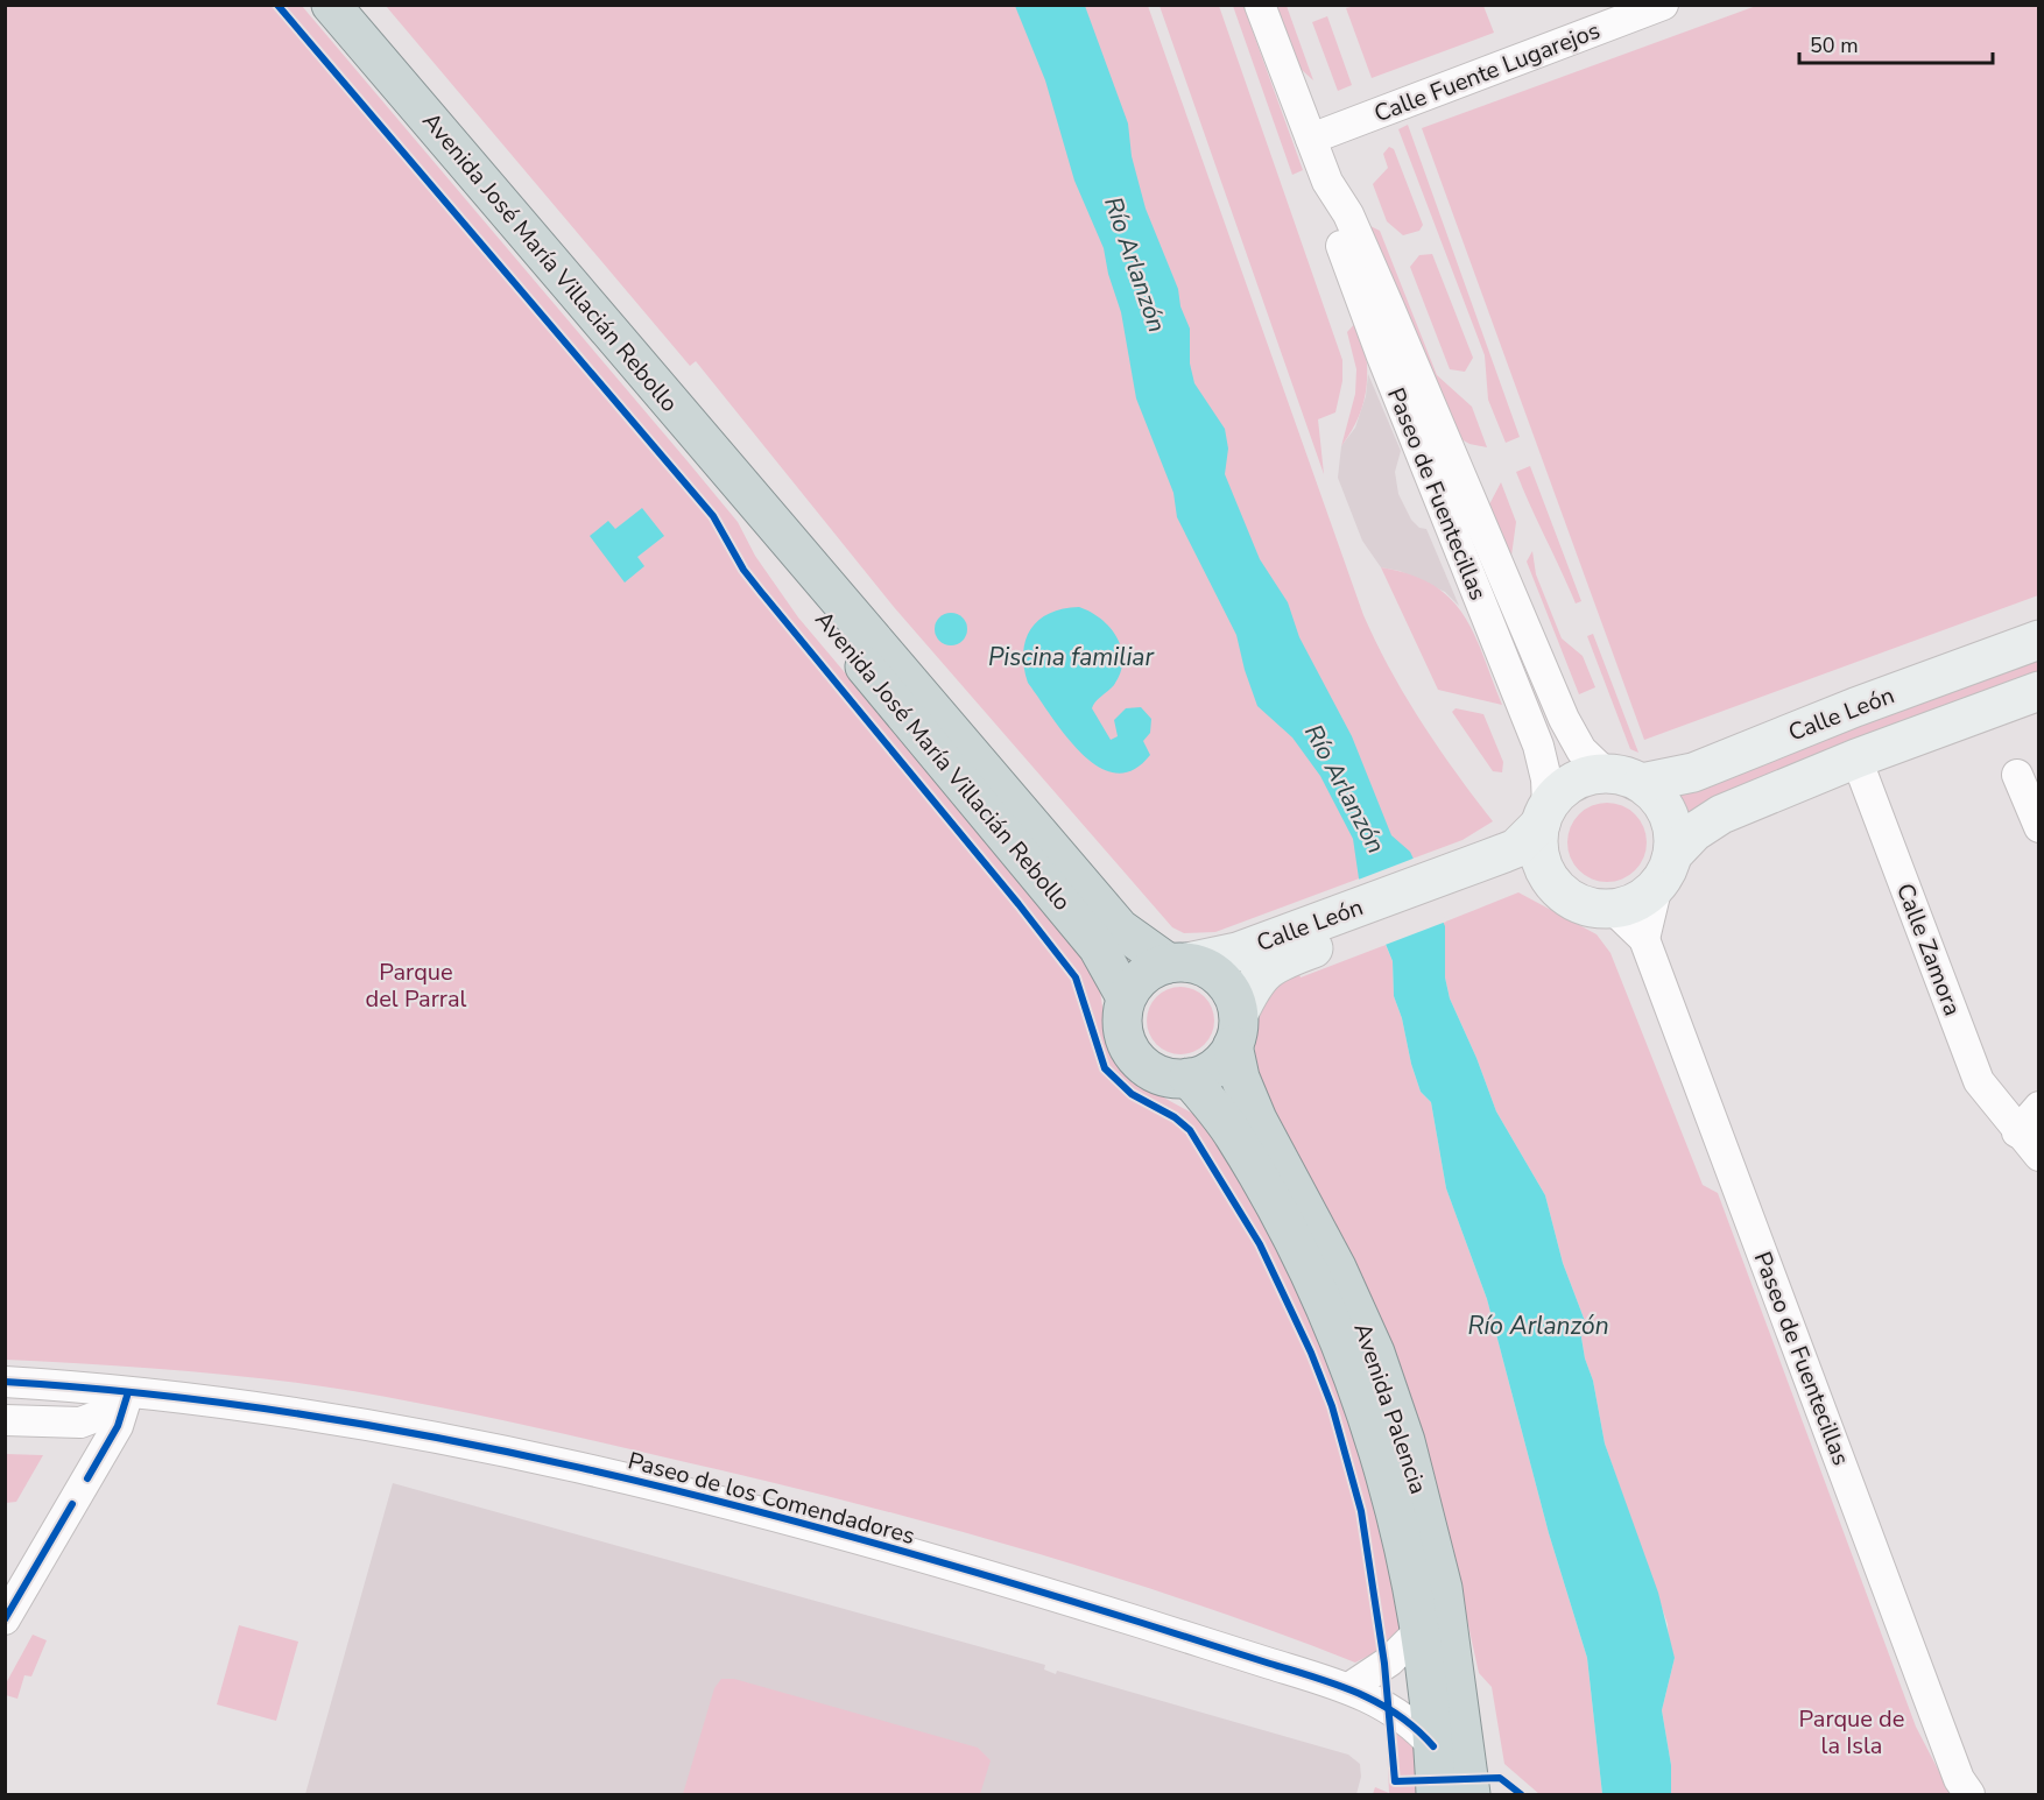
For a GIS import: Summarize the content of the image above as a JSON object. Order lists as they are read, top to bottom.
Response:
{
  "streets": {
    "highway": ["Avenida José María Villacián Rebollo", "Avenida Palencia"],
    "main road": ["Calle León"],
    "street": [
      "Calle Fuente Lugarejos",
      "Paseo de Fuentecillas",
      "Calle Zamora",
      "Paseo de los Comendadores"
    ]
  },
  "crossings": [
    ["Calle Fuente Lugarejos", "Paseo de Fuentecillas"],
    ["Avenida José María Villacián Rebollo", "Calle León"],
    ["Avenida José María Villacián Rebollo", "Avenida Palencia"],
    ["Paseo de Fuentecillas", "Calle León"],
    ["Calle León", "Calle Zamora"],
    ["Calle León", "Avenida Palencia"],
    ["Avenida Palencia", "Paseo de los Comendadores"]
  ],
  "water": ["Río Arlanzón", "Piscina familiar"],
  "parks": ["Parque del Parral", "Parque de la Isla"],
  "scale_bar": "50 m"
}
